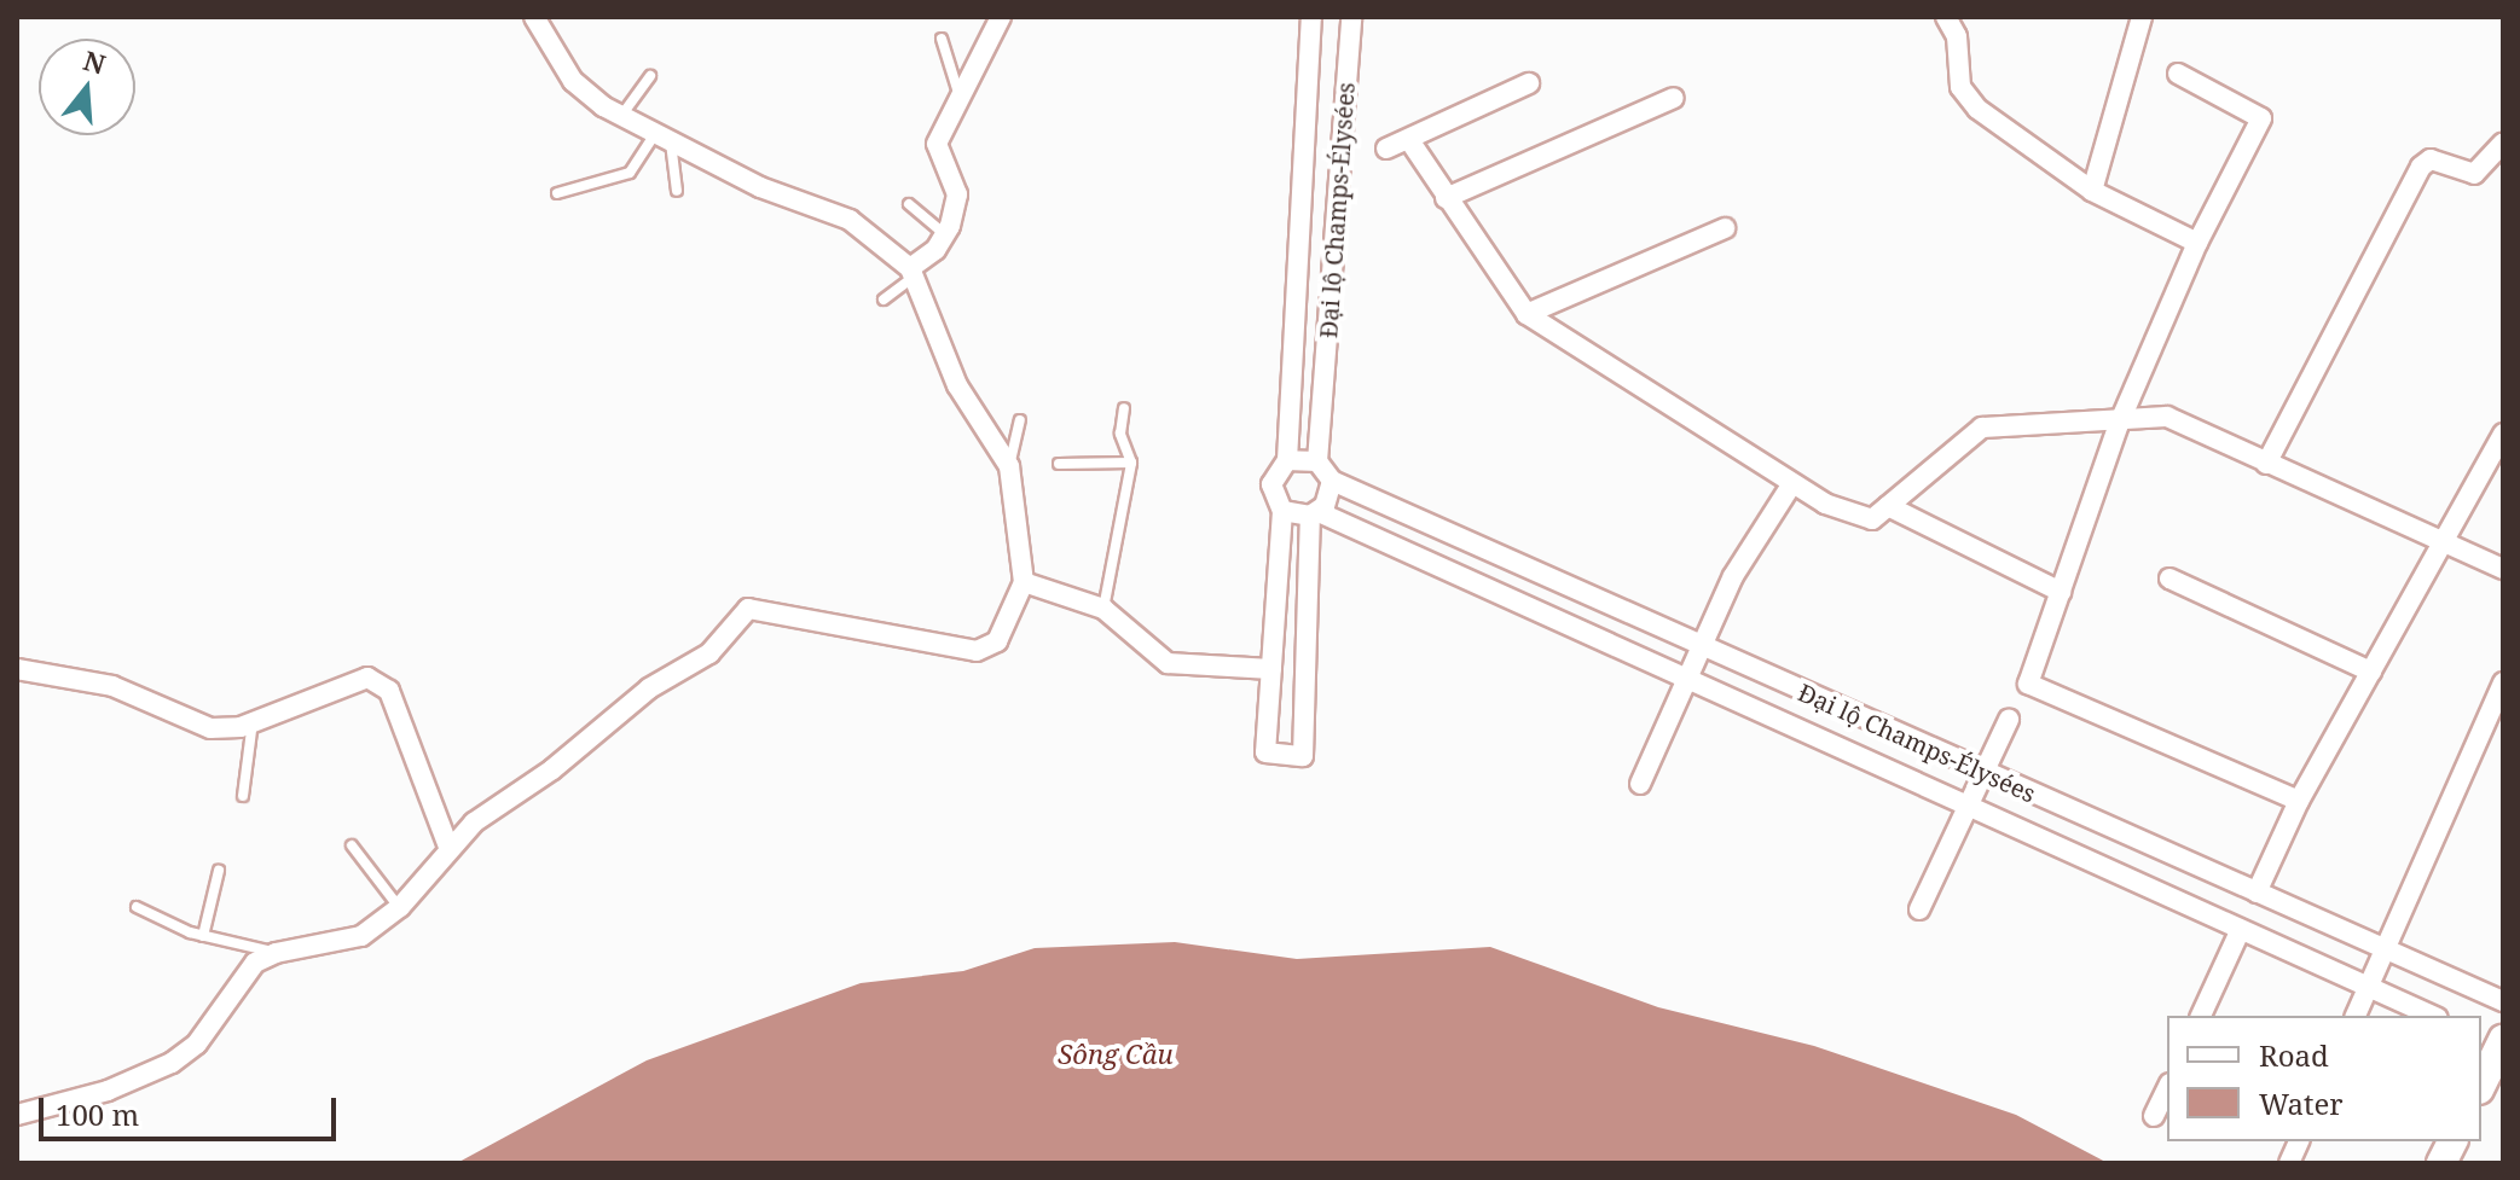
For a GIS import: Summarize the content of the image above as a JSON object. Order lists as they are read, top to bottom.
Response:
{
  "streets": {
    "street": ["Đại lộ Champs-Élysées"]
  },
  "water": ["Sông Cầu"],
  "legend": ["Road", "Water"],
  "scale_bar": "100 m",
  "north": "top"
}
